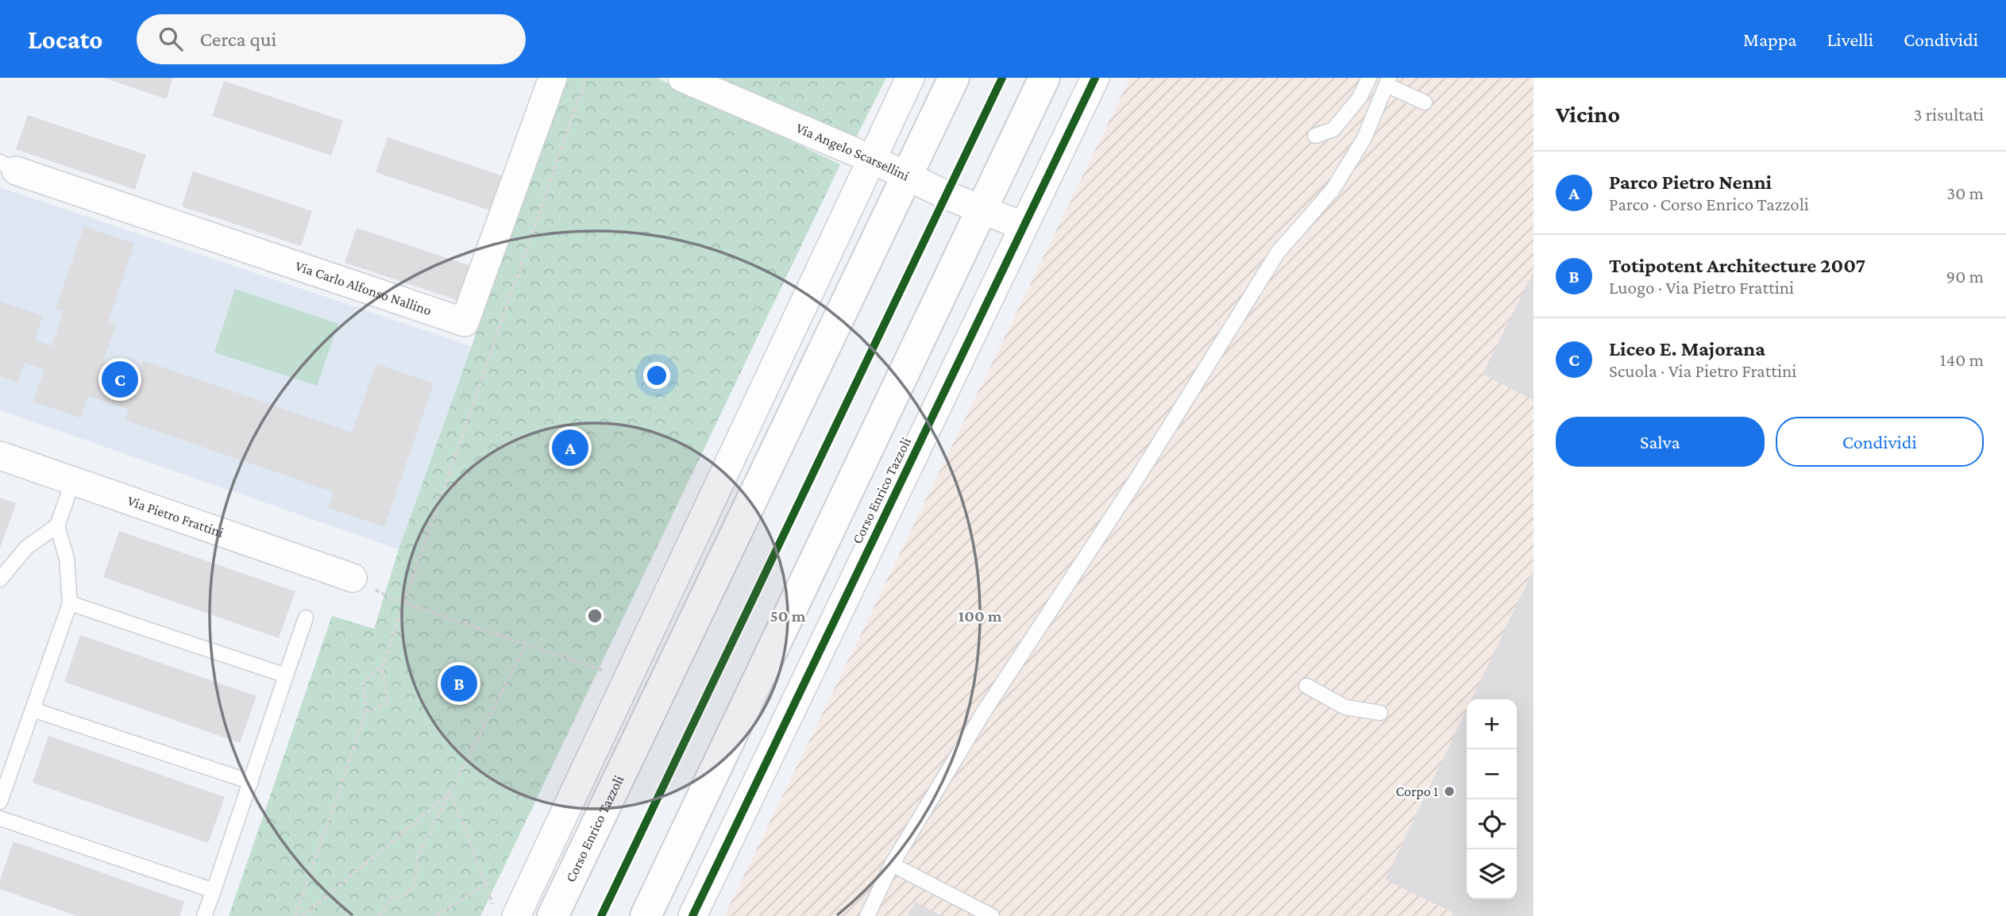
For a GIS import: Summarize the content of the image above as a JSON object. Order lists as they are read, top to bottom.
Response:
{
  "streets": {
    "street": [
      "Via Angelo Scarsellini",
      "Via Carlo Alfonso Nallino",
      "Corso Enrico Tazzoli",
      "Via Pietro Frattini"
    ]
  },
  "crossings": [
    ["Via Angelo Scarsellini", "Corso Enrico Tazzoli"]
  ],
  "places": ["Corpo 1"],
  "page": {
    "header": "Locato",
    "search": "Cerca qui",
    "nav": ["Mappa", "Livelli", "Condividi"],
    "heading": ["Vicino", "3 risultati"],
    "list": [
      {
        "mark": "A",
        "name": "Parco Pietro Nenni",
        "note": "Parco · Corso Enrico Tazzoli",
        "value": "30 m"
      },
      {
        "mark": "B",
        "name": "Totipotent Architecture 2007",
        "note": "Luogo · Via Pietro Frattini",
        "value": "90 m"
      },
      {
        "mark": "C",
        "name": "Liceo E. Majorana",
        "note": "Scuola · Via Pietro Frattini",
        "value": "140 m"
      }
    ],
    "pins": ["C", "A", "B"],
    "buttons": ["Salva", "Condividi"],
    "map_buttons": ["+", "−"]
  },
  "rings": ["50 m", "100 m"]
}
